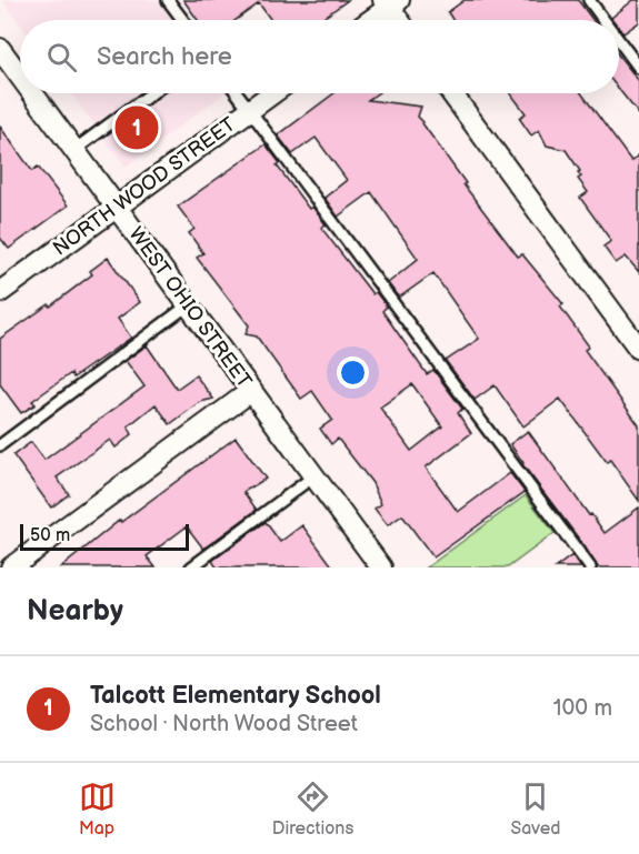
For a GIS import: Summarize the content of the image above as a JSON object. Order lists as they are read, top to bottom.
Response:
{
  "streets": {
    "street": ["NORTH WOOD STREET", "WEST OHIO STREET"]
  },
  "crossings": [
    ["NORTH WOOD STREET", "WEST OHIO STREET"]
  ],
  "scale_bar": "50 m",
  "page": {
    "search": "Search here",
    "pins": "1",
    "scale": "50 m",
    "heading": "Nearby",
    "list": [
      {
        "mark": "1",
        "name": "Talcott Elementary School",
        "note": "School · North Wood Street",
        "value": "100 m"
      }
    ],
    "nav": ["Map", "Directions", "Saved"]
  }
}
